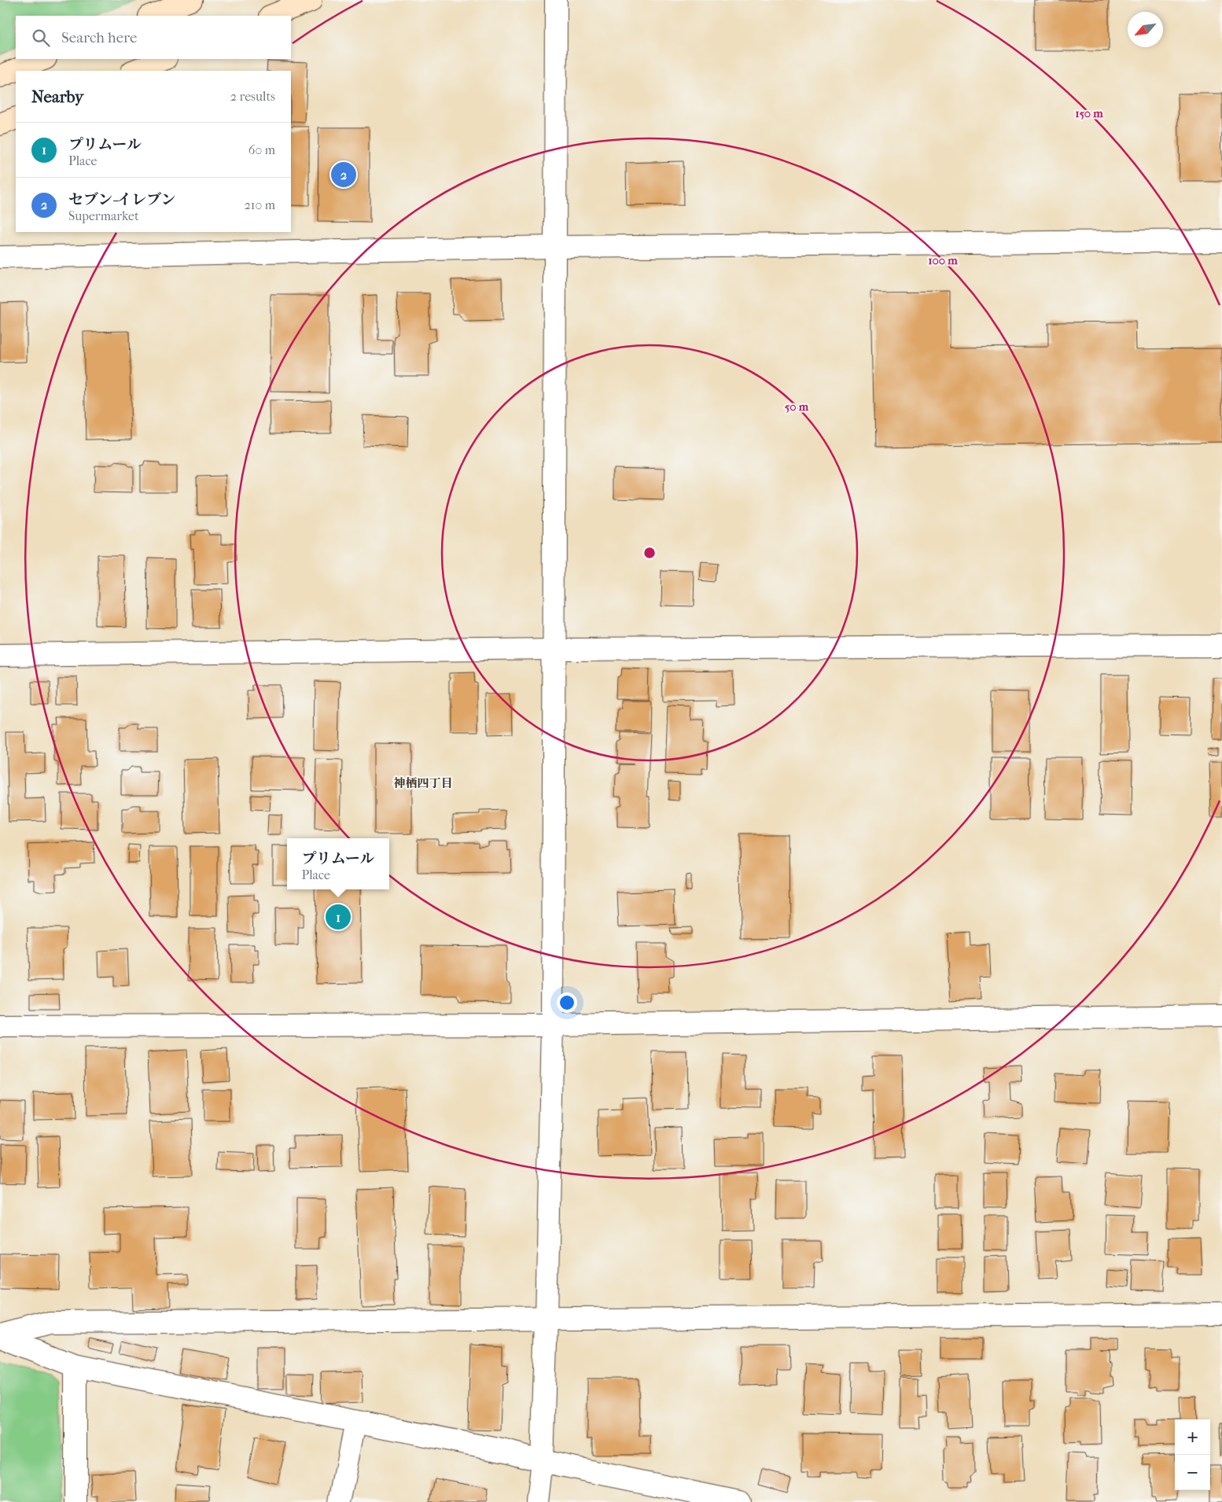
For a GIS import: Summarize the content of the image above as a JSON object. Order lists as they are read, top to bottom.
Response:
{
  "districts": ["神栖四丁目"],
  "north": "bottom left",
  "page": {
    "search": "Search here",
    "heading": ["Nearby", "2 results"],
    "list": [
      {
        "mark": "1",
        "name": "プリムール",
        "note": "Place",
        "value": "60 m"
      },
      {
        "mark": "2",
        "name": "セブン-イレブン",
        "note": "Supermarket",
        "value": "210 m"
      }
    ],
    "pins": ["2", "1"],
    "popup": ["プリムール", "Place"],
    "map_buttons": ["+", "−"]
  },
  "rings": ["150 m", "100 m", "50 m"]
}
